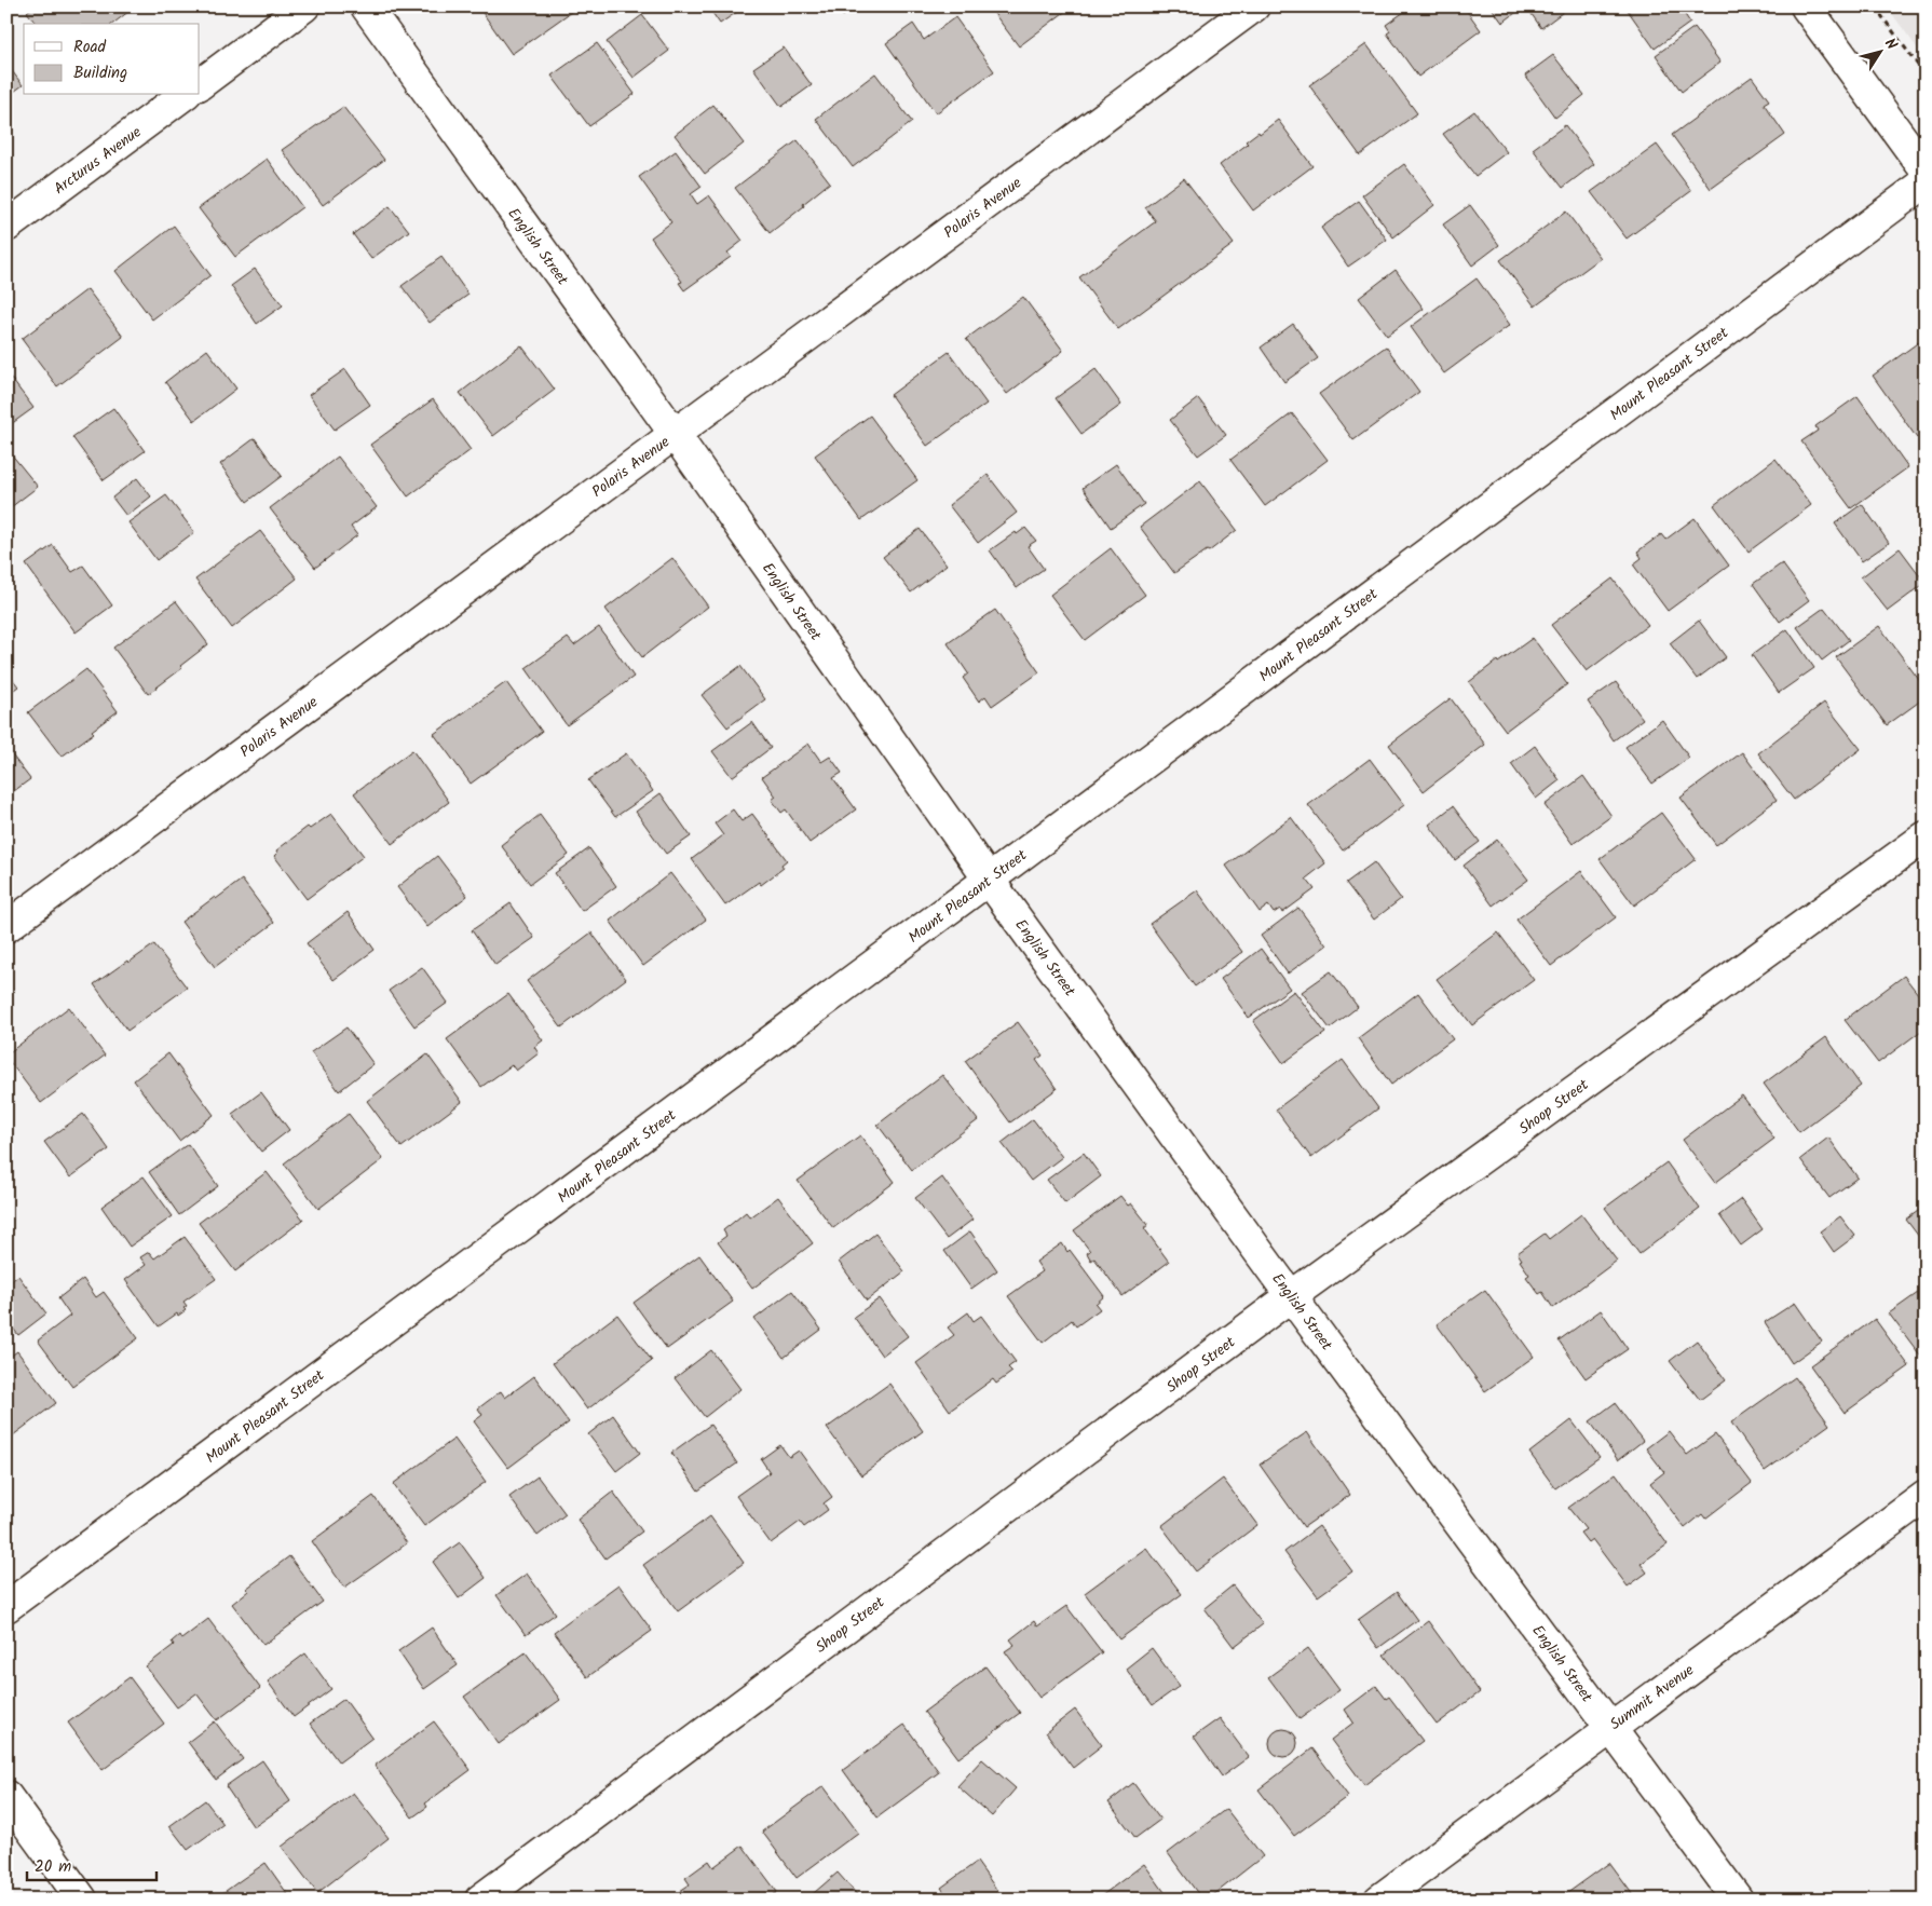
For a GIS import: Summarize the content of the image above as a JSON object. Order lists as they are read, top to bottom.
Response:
{
  "streets": {
    "street": [
      "Arcturus Avenue",
      "Polaris Avenue",
      "English Street",
      "Mount Pleasant Street",
      "Shoop Street",
      "Summit Avenue"
    ]
  },
  "crossings": [
    ["Polaris Avenue", "English Street"],
    ["English Street", "Mount Pleasant Street"],
    ["English Street", "Shoop Street"],
    ["English Street", "Summit Avenue"]
  ],
  "legend": ["Road", "Building"],
  "scale_bar": "20 m",
  "north": "top right"
}
